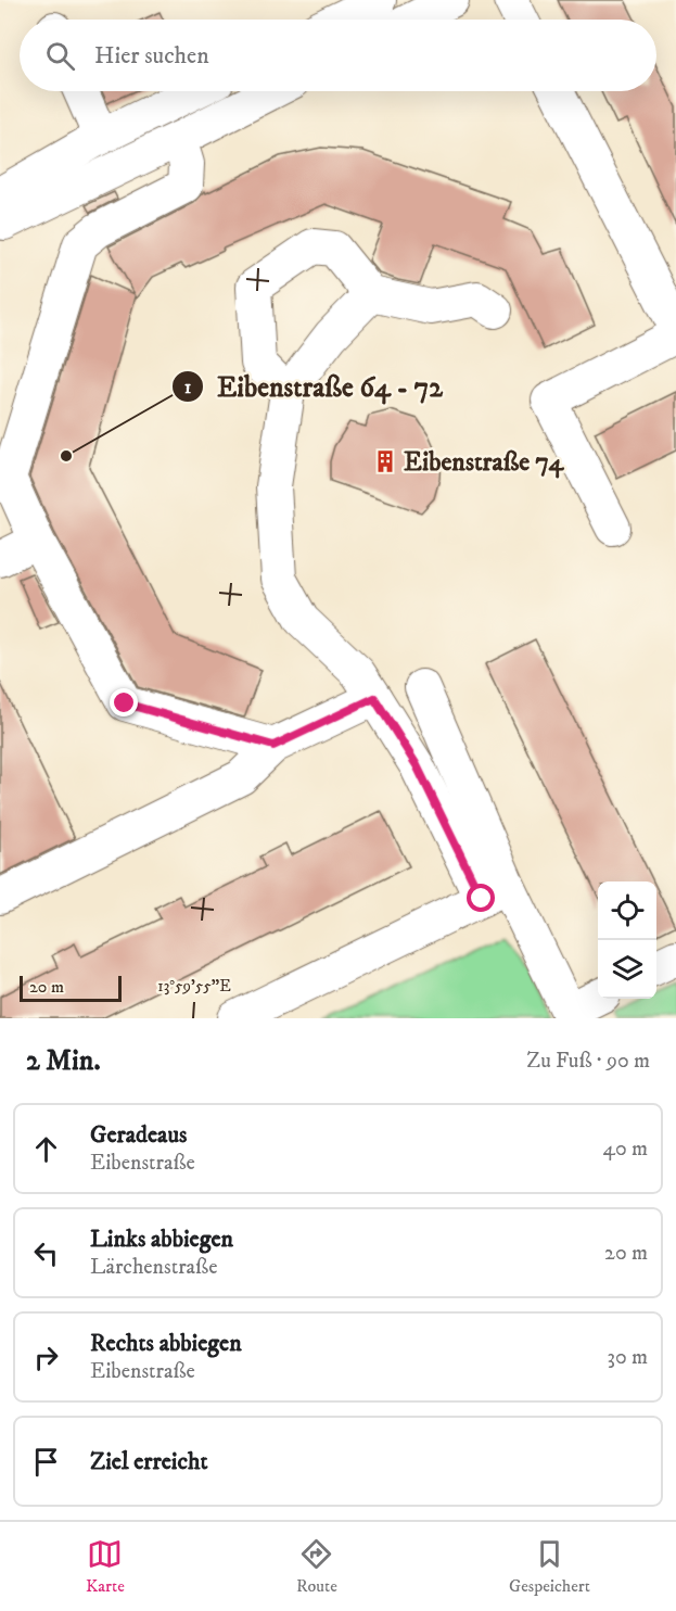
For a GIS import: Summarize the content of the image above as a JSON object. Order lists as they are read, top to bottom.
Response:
{
  "places": {
    "other": ["Eibenstraße 64 - 72"],
    "building": ["Eibenstraße 74"]
  },
  "scale_bar": "20 m",
  "page": {
    "search": "Hier suchen",
    "scale": "20 m",
    "heading": ["2 Min.", "Zu Fuß · 90 m"],
    "list": [
      ["Geradeaus", "Eibenstraße", "40 m"],
      ["Links abbiegen", "Lärchenstraße", "20 m"],
      ["Rechts abbiegen", "Eibenstraße", "30 m"],
      "Ziel erreicht"
    ],
    "nav": ["Karte", "Route", "Gespeichert"]
  },
  "coordinates": ["13°59'55\"E"]
}
